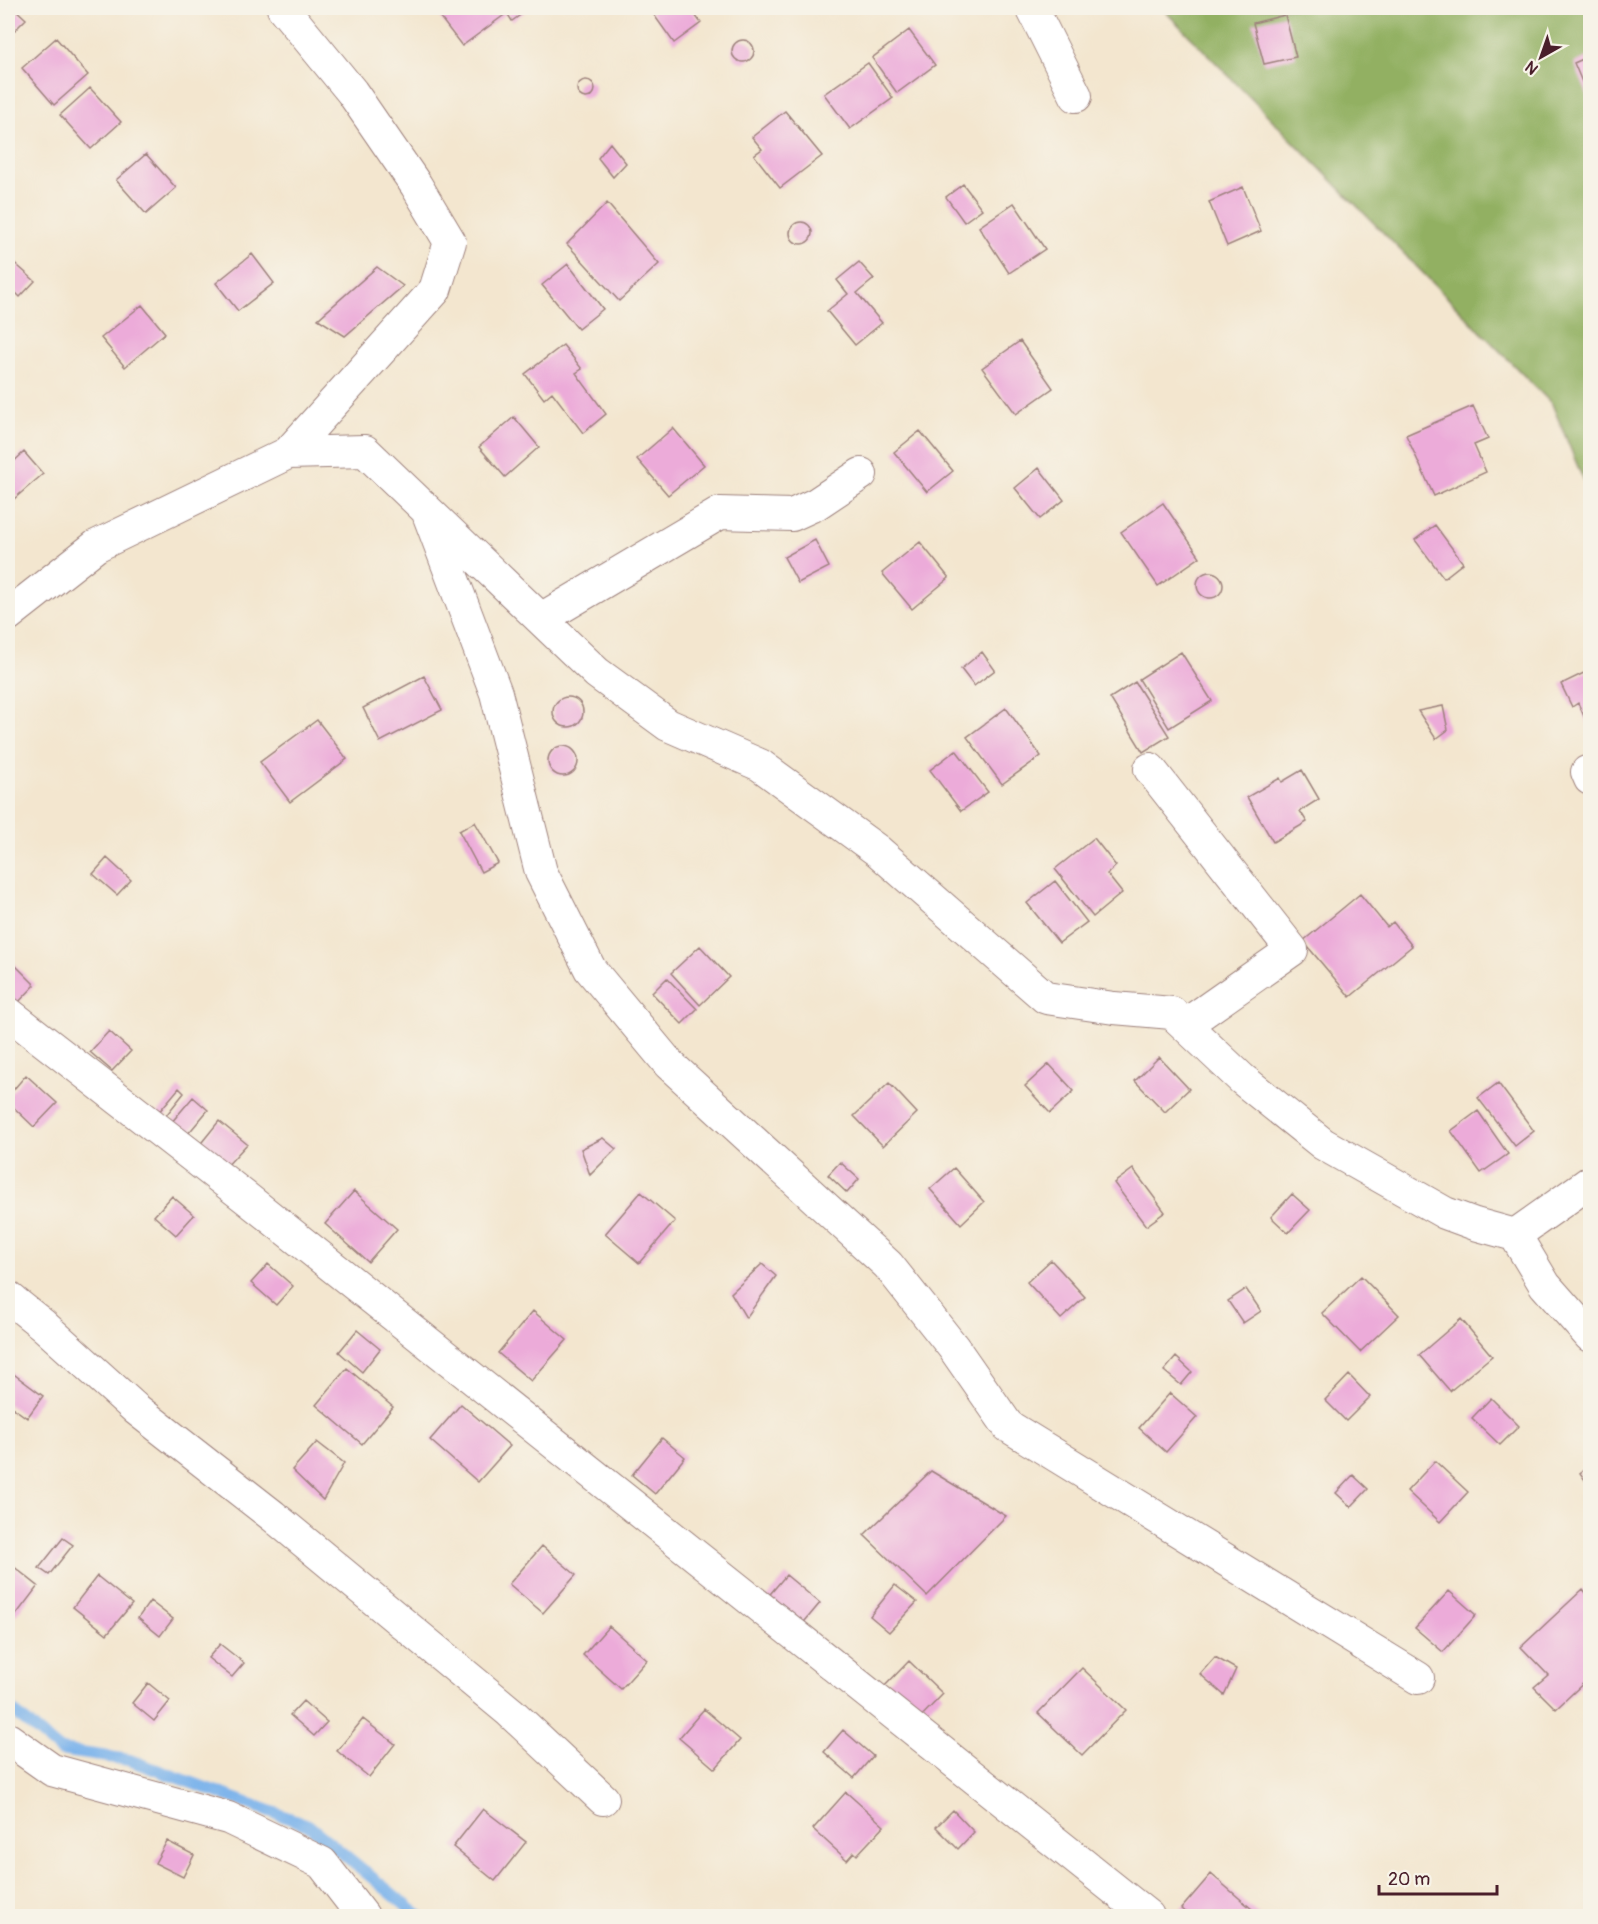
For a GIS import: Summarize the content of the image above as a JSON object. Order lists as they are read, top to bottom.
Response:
{
  "scale_bar": "20 m",
  "north": "bottom left"
}
